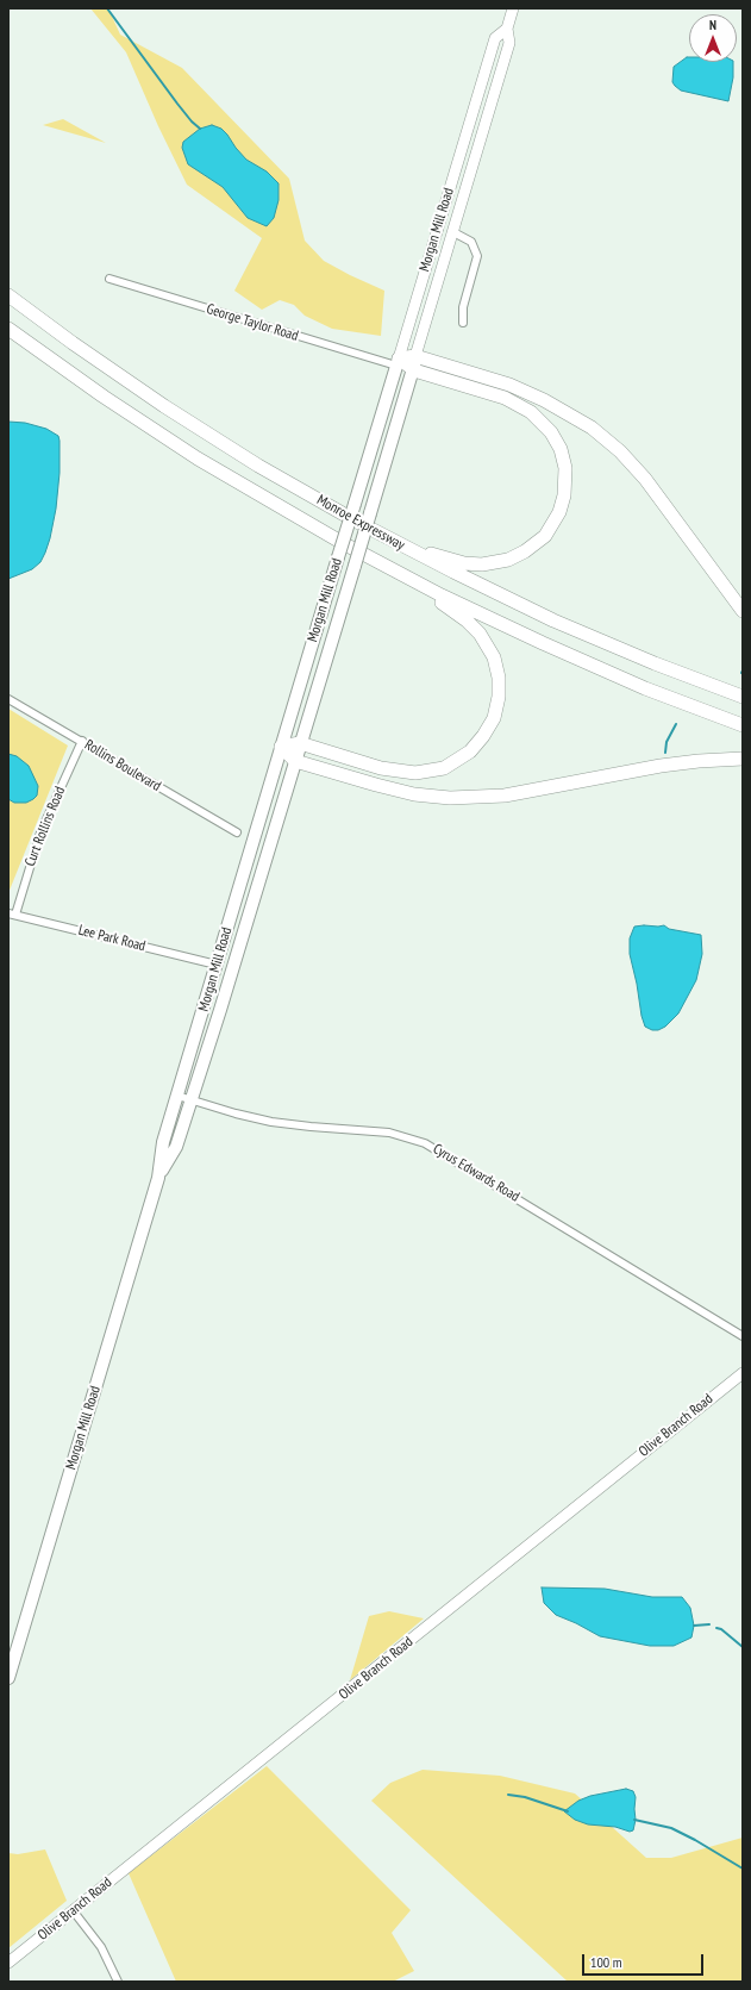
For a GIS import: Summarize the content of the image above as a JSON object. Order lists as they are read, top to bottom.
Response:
{
  "streets": {
    "highway": ["Monroe Expressway"],
    "main road": ["Morgan Mill Road"],
    "street": [
      "George Taylor Road",
      "Rollins Boulevard",
      "Curt Rollins Road",
      "Lee Park Road",
      "Cyrus Edwards Road",
      "Olive Branch Road"
    ]
  },
  "crossings": [
    ["Morgan Mill Road", "George Taylor Road"],
    ["Morgan Mill Road", "Lee Park Road"],
    ["Morgan Mill Road", "Cyrus Edwards Road"],
    ["Rollins Boulevard", "Curt Rollins Road"],
    ["Curt Rollins Road", "Lee Park Road"]
  ],
  "scale_bar": "100 m",
  "north": "top"
}
